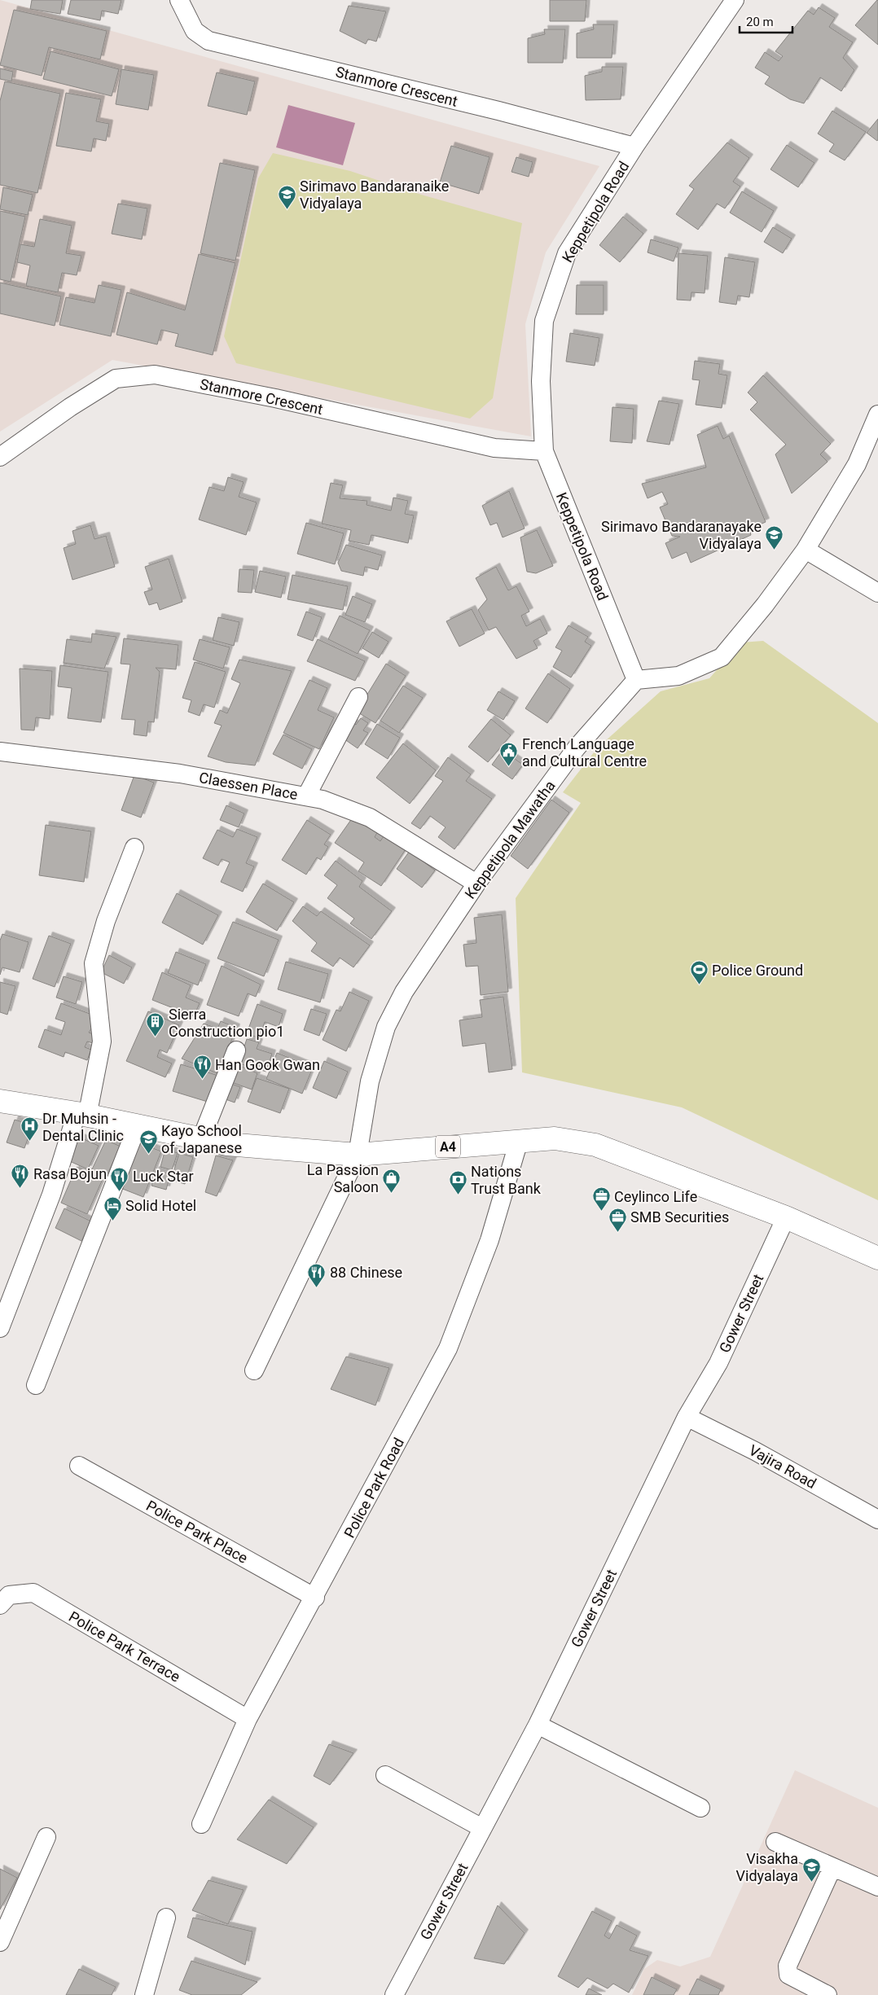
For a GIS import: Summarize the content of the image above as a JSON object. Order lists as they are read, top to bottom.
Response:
{
  "streets": {
    "highway": ["A4"],
    "street": [
      "Stanmore Crescent",
      "Keppetipola Road",
      "Claessen Place",
      "Keppetipola Mawatha",
      "Gower Street",
      "Vajira Road",
      "Police Park Road",
      "Police Park Place",
      "Police Park Terrace"
    ]
  },
  "crossings": [
    ["Stanmore Crescent", "Keppetipola Road"],
    ["Keppetipola Road", "Keppetipola Mawatha"],
    ["Claessen Place", "Keppetipola Mawatha"],
    ["Keppetipola Mawatha", "A4"],
    ["A4", "Gower Street"],
    ["A4", "Police Park Road"],
    ["Gower Street", "Vajira Road"],
    ["Police Park Road", "Police Park Place"],
    ["Police Park Road", "Police Park Terrace"]
  ],
  "places": {
    "school or university": [
      "Sirimavo Bandaranaike Vidyalaya",
      "Sirimavo Bandaranayake Vidyalaya",
      "Kayo School of Japanese",
      "Visakha Vidyalaya"
    ],
    "public building": ["French Language and Cultural Centre"],
    "sports": ["Police Ground"],
    "building": ["Sierra Construction pio1"],
    "restaurant": [
      "Han Gook Gwan",
      "Rasa Bojun",
      "Luck Star",
      "88 Chinese"
    ],
    "hospital": ["Dr Muhsin - Dental Clinic"],
    "shop": ["La Passion Saloon"],
    "bank": ["Nations Trust Bank"],
    "office": ["Ceylinco Life", "SMB Securities"],
    "hotel": ["Solid Hotel"]
  },
  "scale_bar": "20 m"
}
